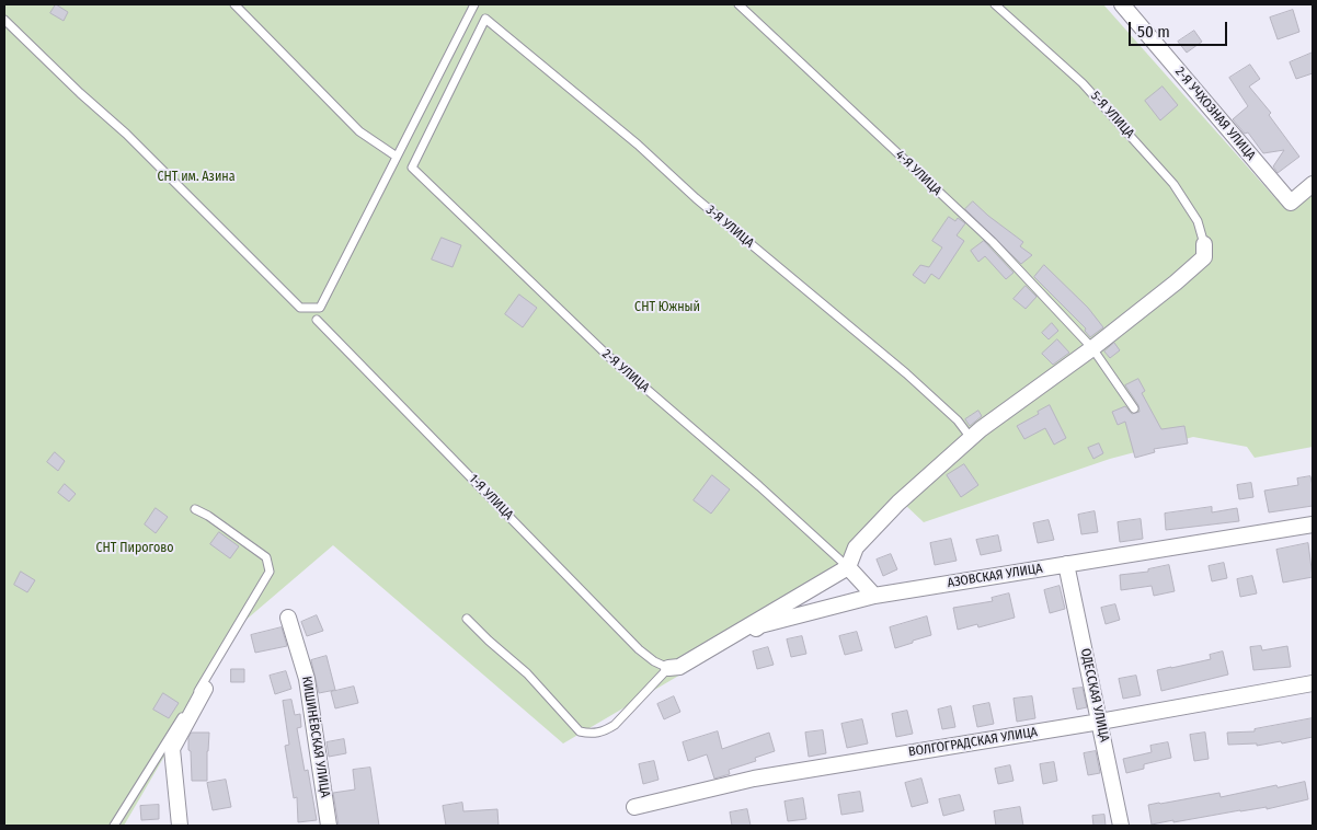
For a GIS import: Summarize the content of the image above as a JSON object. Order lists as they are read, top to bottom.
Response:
{
  "streets": {
    "street": [
      "2-Я УЧХОЗНАЯ УЛИЦА",
      "АЗОВСКАЯ УЛИЦА",
      "ОДЕССКАЯ УЛИЦА",
      "КИШИНЁВСКАЯ УЛИЦА",
      "ВОЛГОГРАДСКАЯ УЛИЦА"
    ],
    "lane": [
      "5-Я УЛИЦА",
      "4-Я УЛИЦА",
      "3-Я УЛИЦА",
      "2-Я УЛИЦА",
      "1-Я УЛИЦА"
    ]
  },
  "crossings": [
    ["3-Я УЛИЦА", "2-Я УЛИЦА"],
    ["АЗОВСКАЯ УЛИЦА", "ОДЕССКАЯ УЛИЦА"],
    ["ОДЕССКАЯ УЛИЦА", "ВОЛГОГРАДСКАЯ УЛИЦА"]
  ],
  "parks": ["СНТ им. Азина", "СНТ Южный", "СНТ Пирогово"],
  "scale_bar": "50 m"
}
